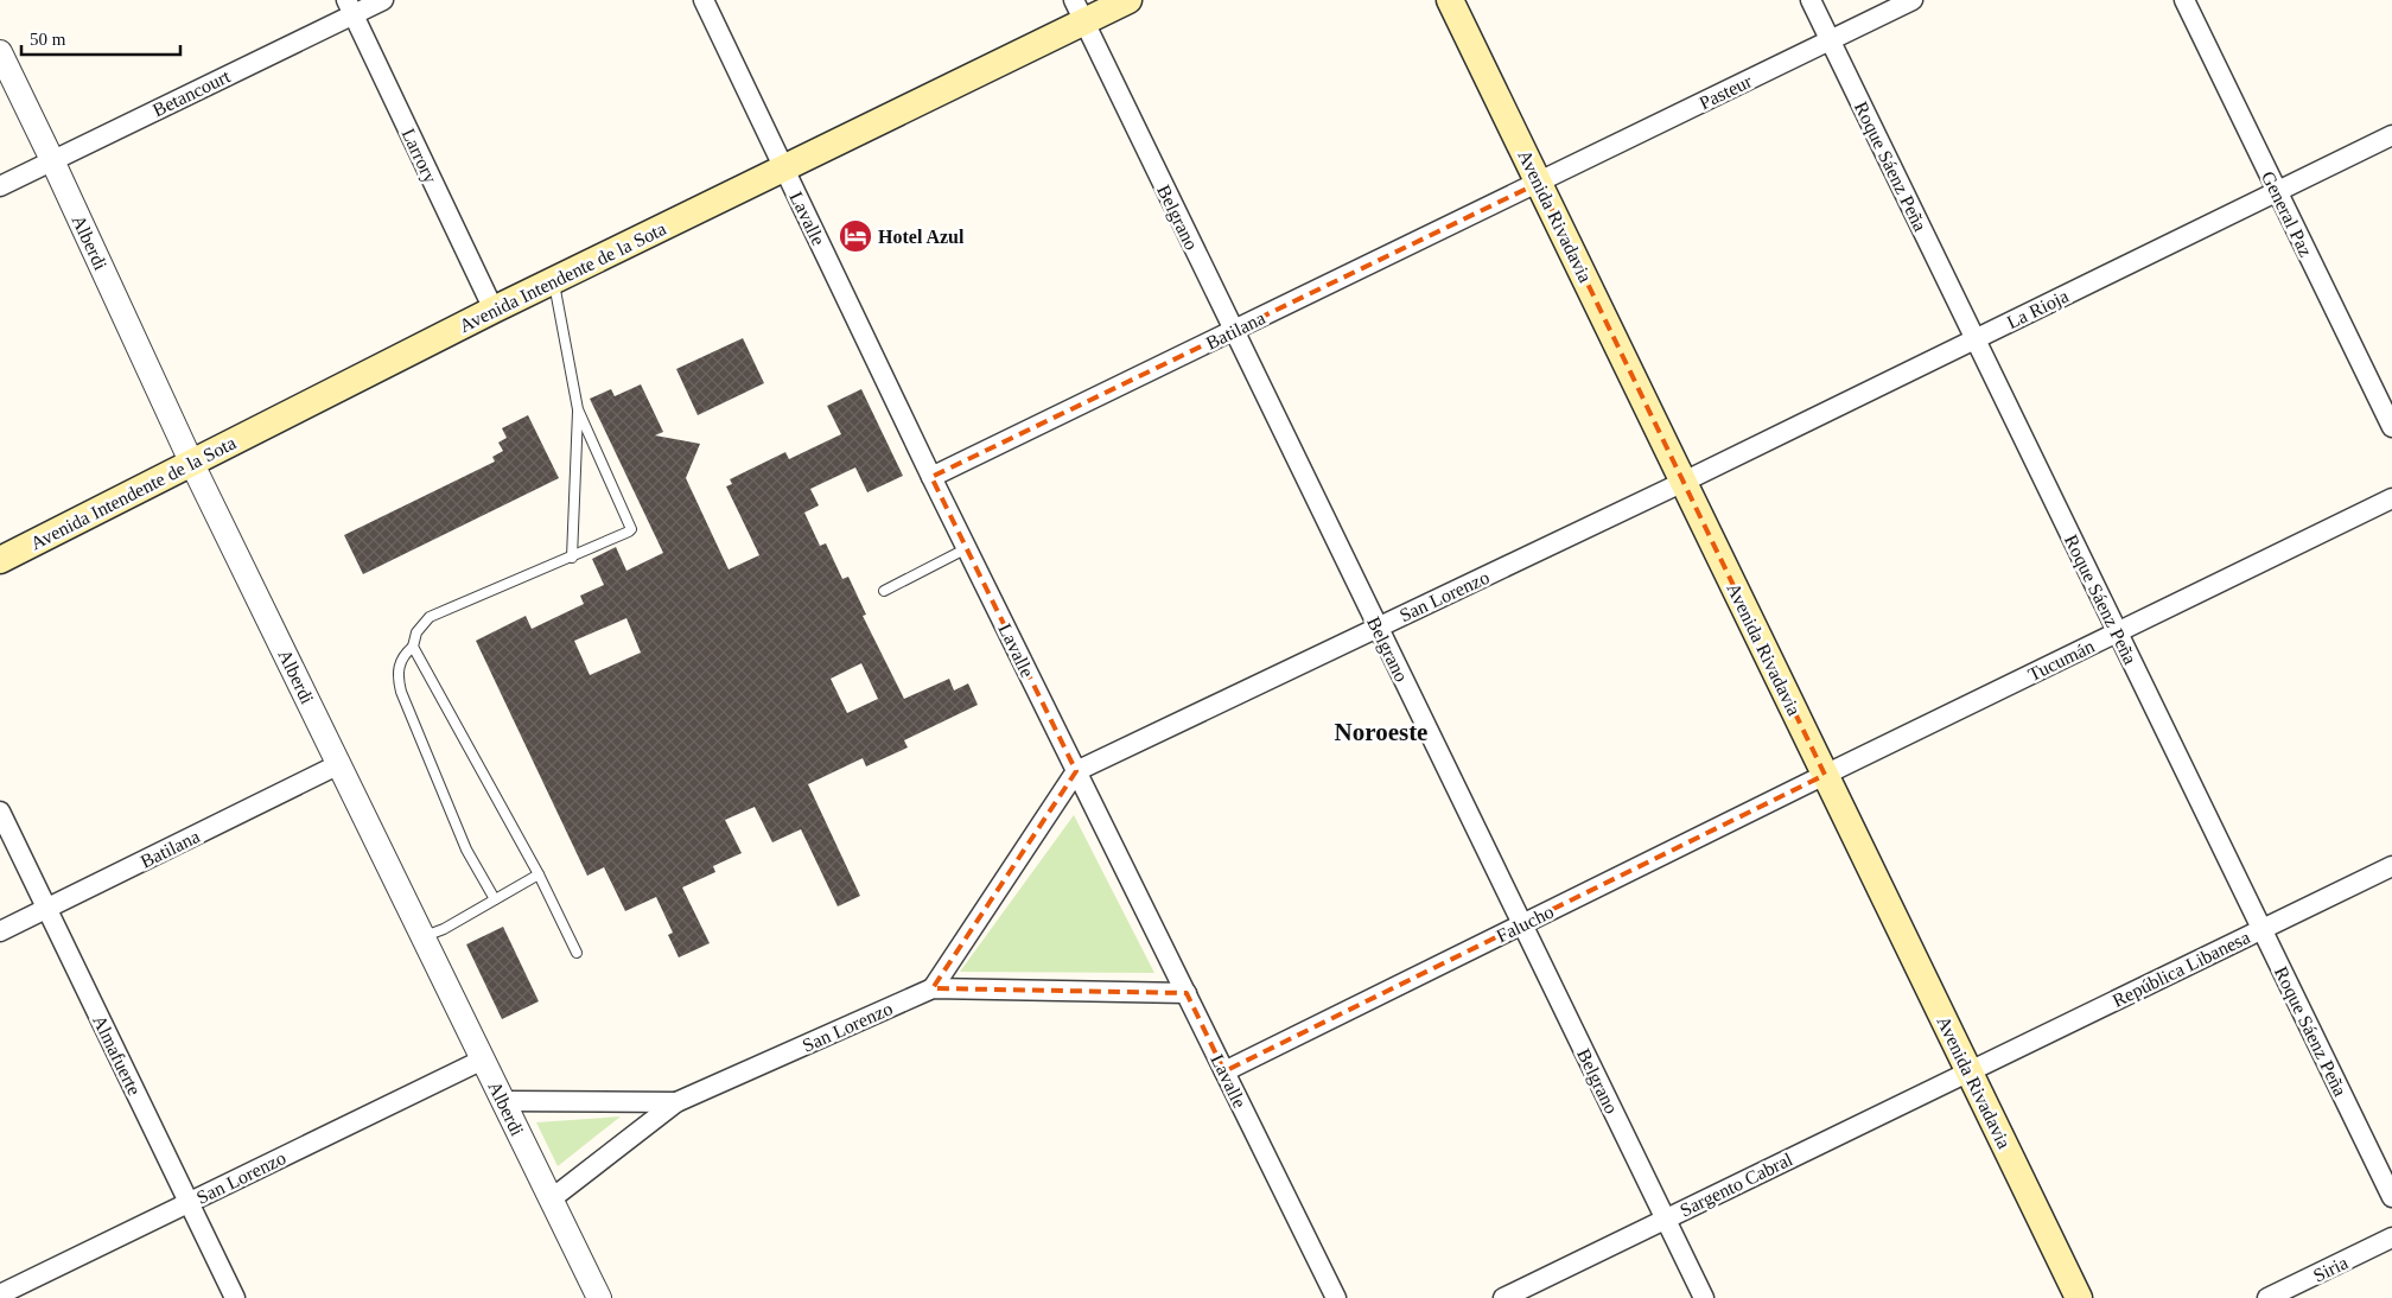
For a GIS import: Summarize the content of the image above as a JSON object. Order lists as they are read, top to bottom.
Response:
{
  "streets": {
    "main road": ["Avenida Rivadavia", "Avenida Intendente de la Sota"],
    "street": [
      "Pasteur",
      "Betancourt",
      "Larrory",
      "Roque Sáenz Peña",
      "General Paz",
      "Belgrano",
      "Lavalle",
      "Alberdi",
      "La Rioja",
      "Batilana",
      "San Lorenzo",
      "Tucumán",
      "Falucho",
      "República Libanesa",
      "Almafuerte",
      "Sargento Cabral",
      "Siria"
    ]
  },
  "crossings": [
    ["Pasteur", "Roque Sáenz Peña"],
    ["Pasteur", "Avenida Rivadavia"],
    ["Pasteur", "Batilana"],
    ["Betancourt", "Larrory"],
    ["Betancourt", "Alberdi"],
    ["Larrory", "Avenida Intendente de la Sota"],
    ["Roque Sáenz Peña", "La Rioja"],
    ["Roque Sáenz Peña", "Tucumán"],
    ["Roque Sáenz Peña", "República Libanesa"],
    ["General Paz", "La Rioja"],
    ["Avenida Rivadavia", "La Rioja"],
    ["Avenida Rivadavia", "Batilana"],
    ["Avenida Rivadavia", "San Lorenzo"],
    ["Avenida Rivadavia", "Tucumán"],
    ["Avenida Rivadavia", "Falucho"],
    ["Avenida Rivadavia", "República Libanesa"],
    ["Avenida Rivadavia", "Sargento Cabral"],
    ["Belgrano", "Avenida Intendente de la Sota"],
    ["Belgrano", "Batilana"],
    ["Belgrano", "San Lorenzo"],
    ["Belgrano", "Falucho"],
    ["Belgrano", "Sargento Cabral"],
    ["Lavalle", "Avenida Intendente de la Sota"],
    ["Lavalle", "Batilana"],
    ["Lavalle", "San Lorenzo"],
    ["Lavalle", "Falucho"],
    ["Alberdi", "Avenida Intendente de la Sota"],
    ["Alberdi", "Batilana"],
    ["Alberdi", "San Lorenzo"],
    ["La Rioja", "San Lorenzo"],
    ["Batilana", "Almafuerte"],
    ["San Lorenzo", "Almafuerte"],
    ["Tucumán", "Falucho"],
    ["República Libanesa", "Sargento Cabral"]
  ],
  "districts": ["Noroeste"],
  "places": {
    "hotel": ["Hotel Azul"]
  },
  "scale_bar": "50 m"
}
